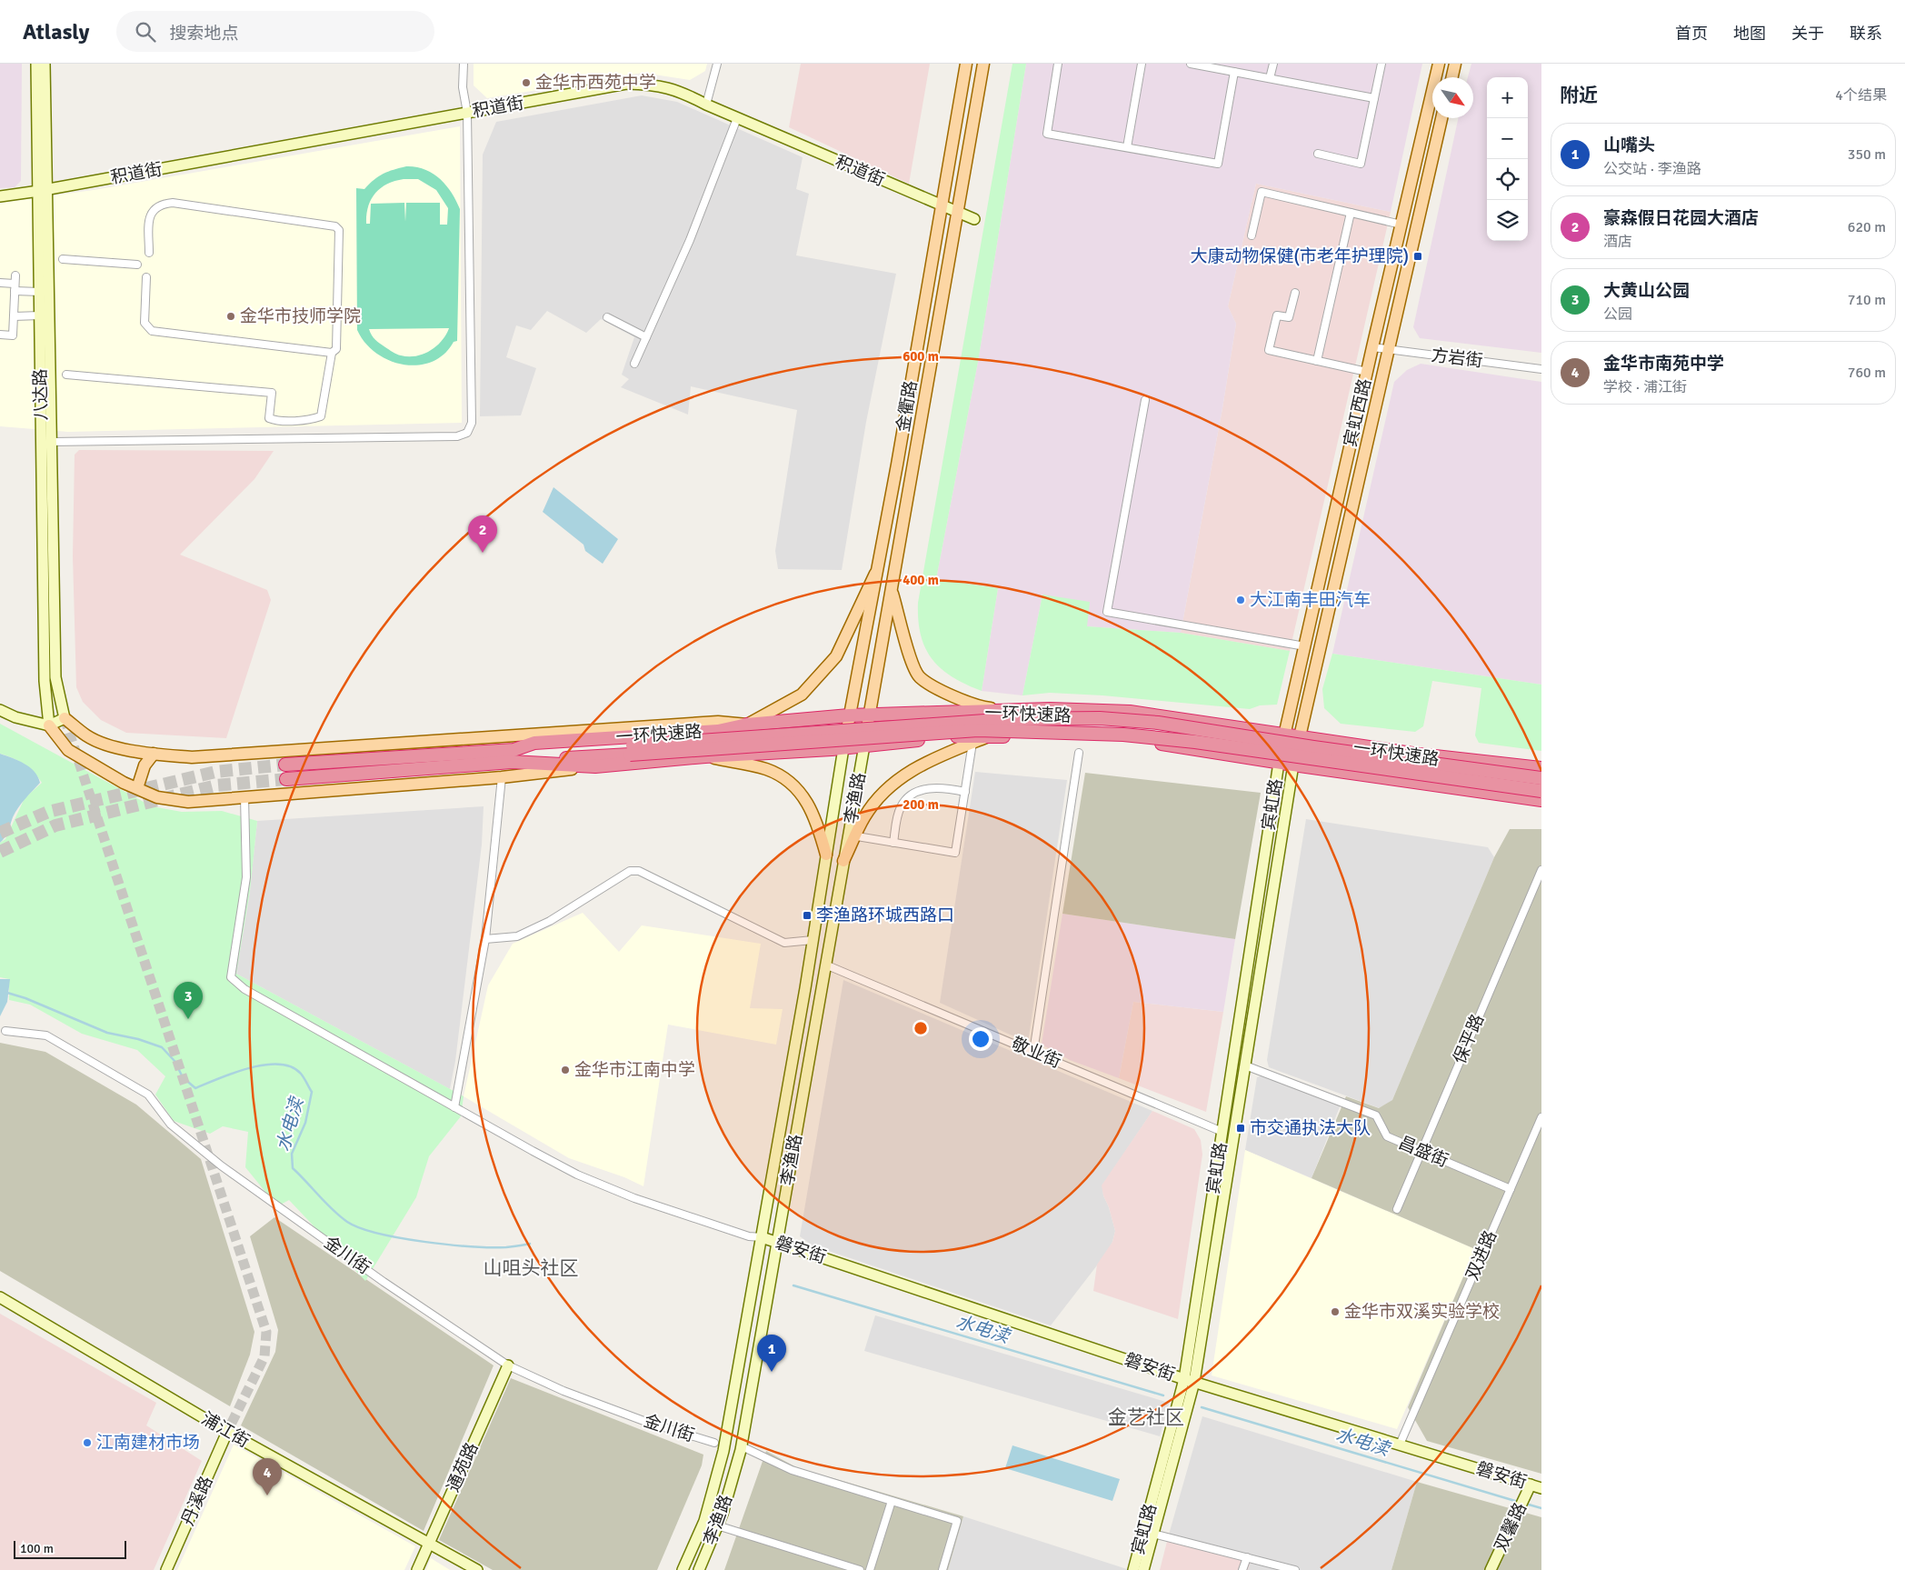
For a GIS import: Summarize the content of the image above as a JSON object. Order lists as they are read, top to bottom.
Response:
{
  "streets": {
    "highway": ["一环快速路"],
    "main road": [
      "积道街",
      "八达路",
      "金衢路",
      "宾虹西路",
      "李渔路",
      "宾虹路",
      "磐安街",
      "浦江街",
      "通苑路",
      "丹溪路",
      "双馨路"
    ],
    "street": [
      "方岩街",
      "保平路",
      "敬业街",
      "昌盛街",
      "金川街",
      "双进路"
    ]
  },
  "crossings": [
    ["积道街", "八达路"],
    ["积道街", "金衢路"],
    ["方岩街", "宾虹西路"],
    ["金衢路", "李渔路"],
    ["宾虹西路", "宾虹路"],
    ["李渔路", "敬业街"],
    ["李渔路", "磐安街"],
    ["宾虹路", "敬业街"],
    ["宾虹路", "昌盛街"],
    ["宾虹路", "磐安街"],
    ["保平路", "昌盛街"],
    ["昌盛街", "双进路"],
    ["磐安街", "双进路"],
    ["磐安街", "双馨路"],
    ["金川街", "通苑路"],
    ["浦江街", "通苑路"],
    ["浦江街", "丹溪路"]
  ],
  "districts": ["山咀头社区", "金艺社区"],
  "water": ["水电渎"],
  "places": {
    "other": [
      "金华市西苑中学",
      "金华市技师学院",
      "大江南丰田汽车",
      "金华市江南中学",
      "金华市双溪实验学校",
      "江南建材市场"
    ],
    "transit": ["大康动物保健(市老年护理院)", "李渔路环城西路口", "市交通执法大队"]
  },
  "scale_bar": "100 m",
  "north": "bottom right",
  "page": {
    "header": "Atlasly",
    "search": "搜索地点",
    "nav": [
      "首页",
      "地图",
      "关于",
      "联系"
    ],
    "heading": ["附近", "4个结果"],
    "map_buttons": ["+", "−"],
    "list": [
      {
        "mark": "1",
        "name": "山嘴头",
        "note": "公交站 · 李渔路",
        "value": "350 m"
      },
      {
        "mark": "2",
        "name": "豪森假日花园大酒店",
        "note": "酒店",
        "value": "620 m"
      },
      {
        "mark": "3",
        "name": "大黄山公园",
        "note": "公园",
        "value": "710 m"
      },
      {
        "mark": "4",
        "name": "金华市南苑中学",
        "note": "学校 · 浦江街",
        "value": "760 m"
      }
    ],
    "pins": [
      "2",
      "3",
      "1",
      "4"
    ],
    "scale": "100 m"
  },
  "rings": ["600 m", "400 m", "200 m"]
}
